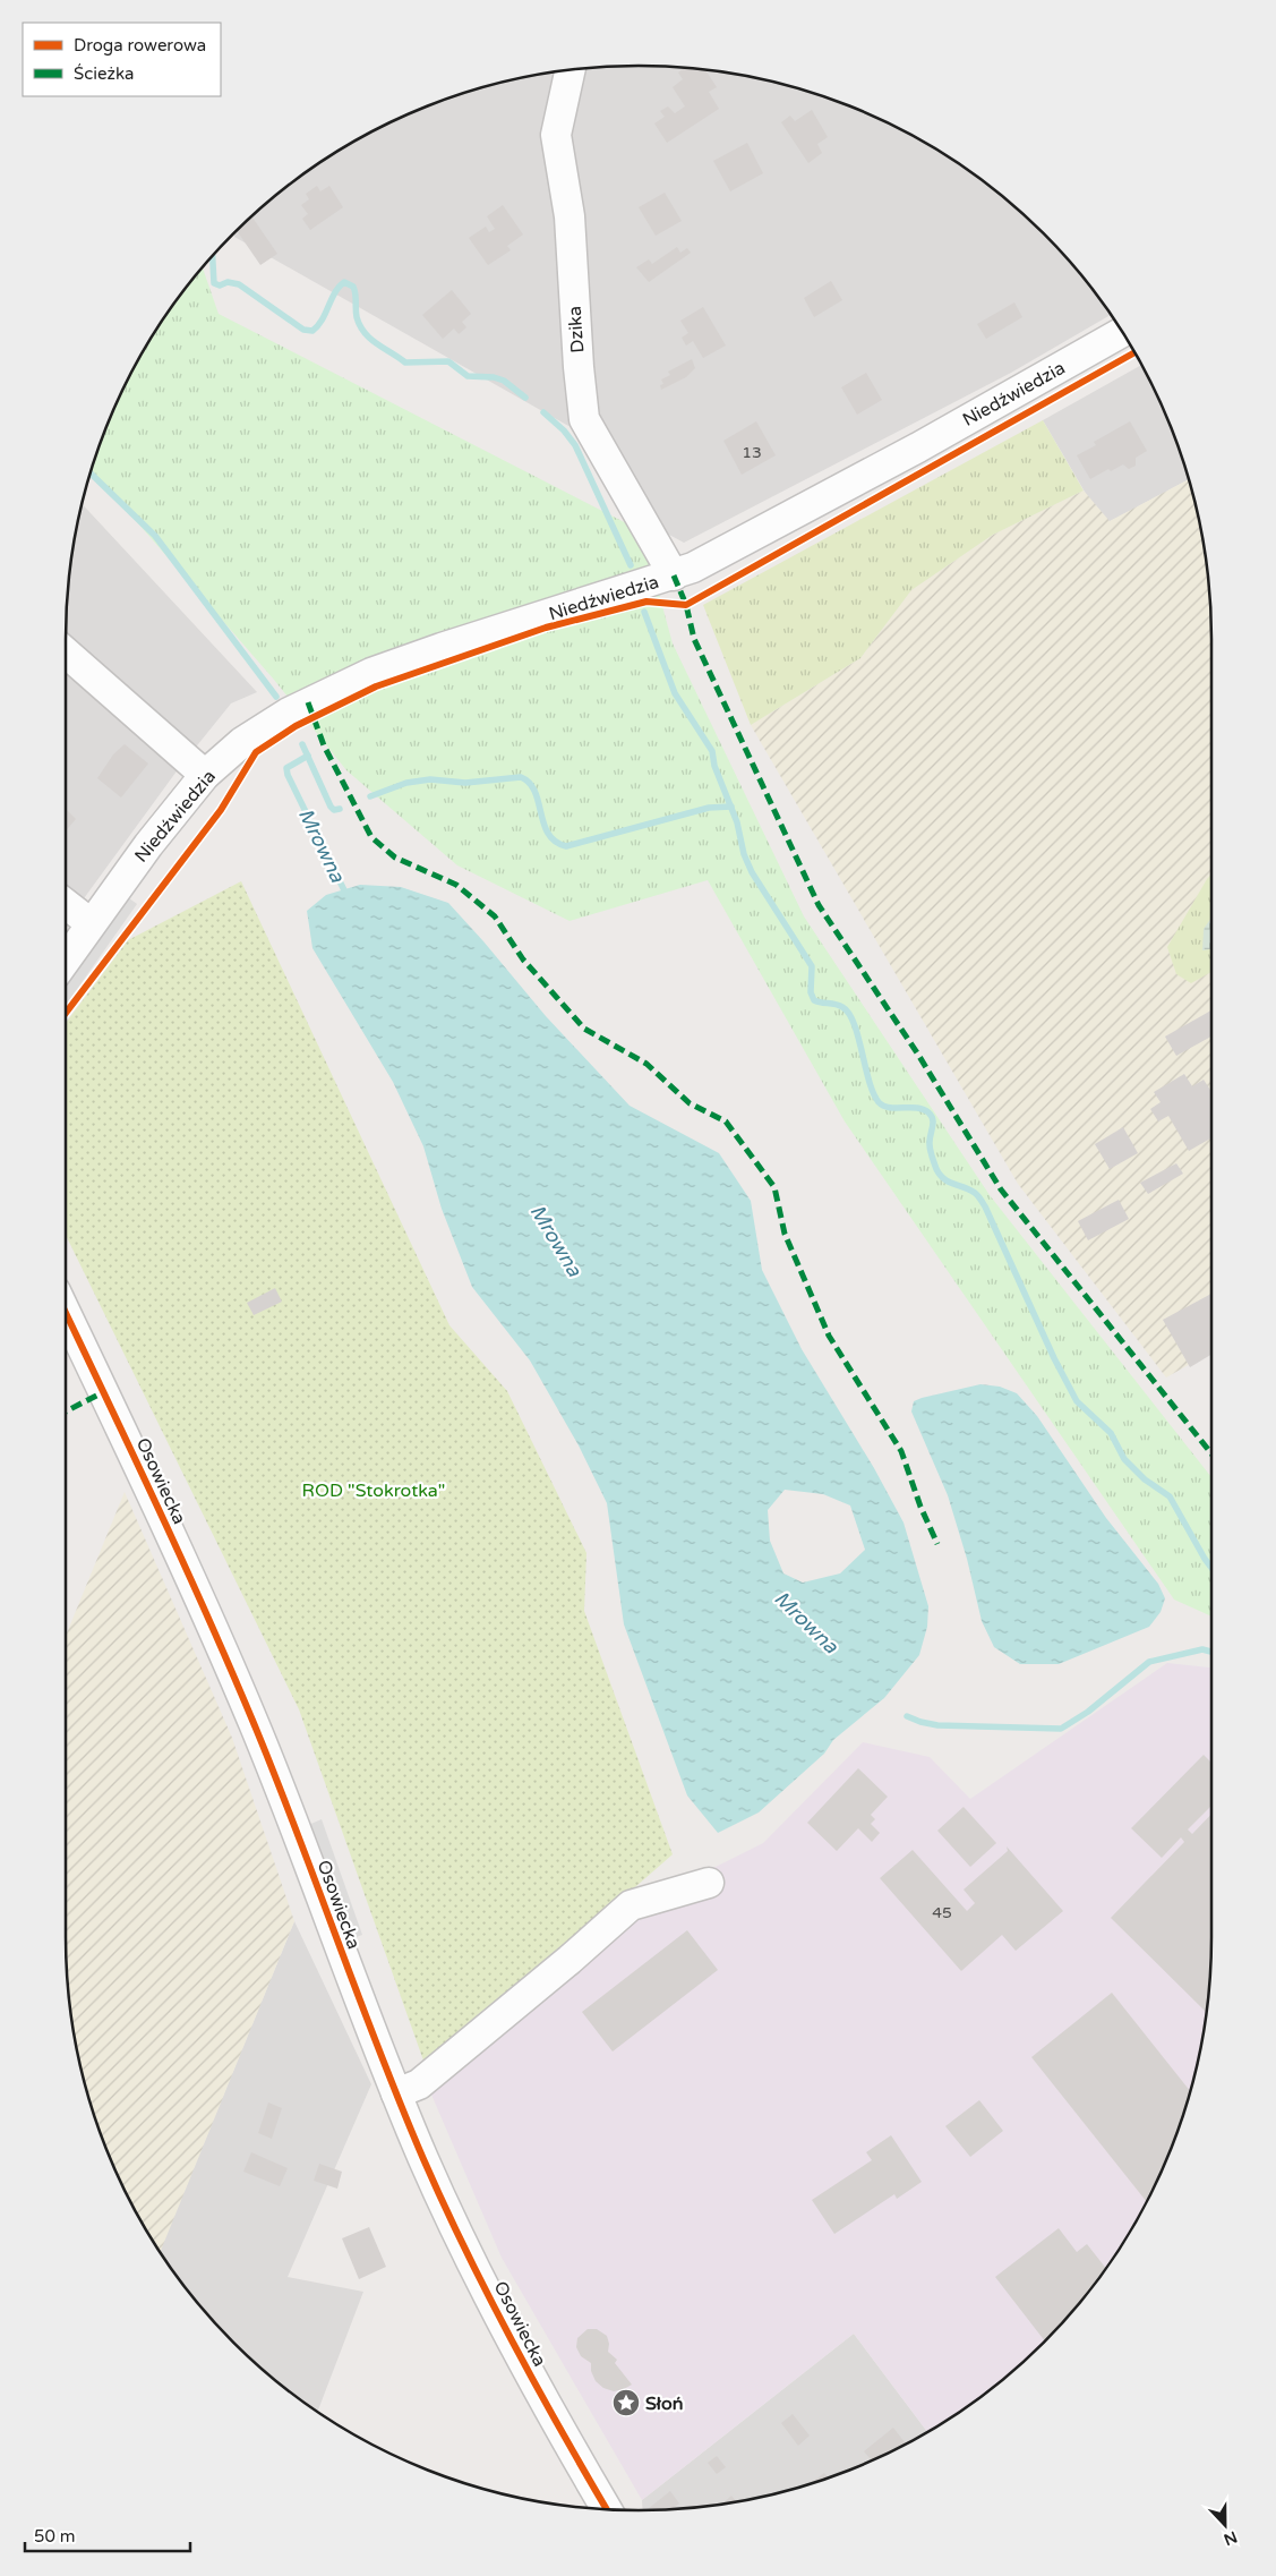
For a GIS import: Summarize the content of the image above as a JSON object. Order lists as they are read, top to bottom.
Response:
{
  "streets": {
    "street": ["Dzika", "Niedźwiedzia", "Osowiecka"]
  },
  "crossings": [
    ["Dzika", "Niedźwiedzia"]
  ],
  "water": ["Mrowna"],
  "parks": ["ROD \"Stokrotka\""],
  "places": {
    "place": ["Słoń"]
  },
  "house_numbers": ["13", "45"],
  "legend": ["Droga rowerowa", "Ścieżka"],
  "scale_bar": "50 m",
  "north": "bottom"
}
